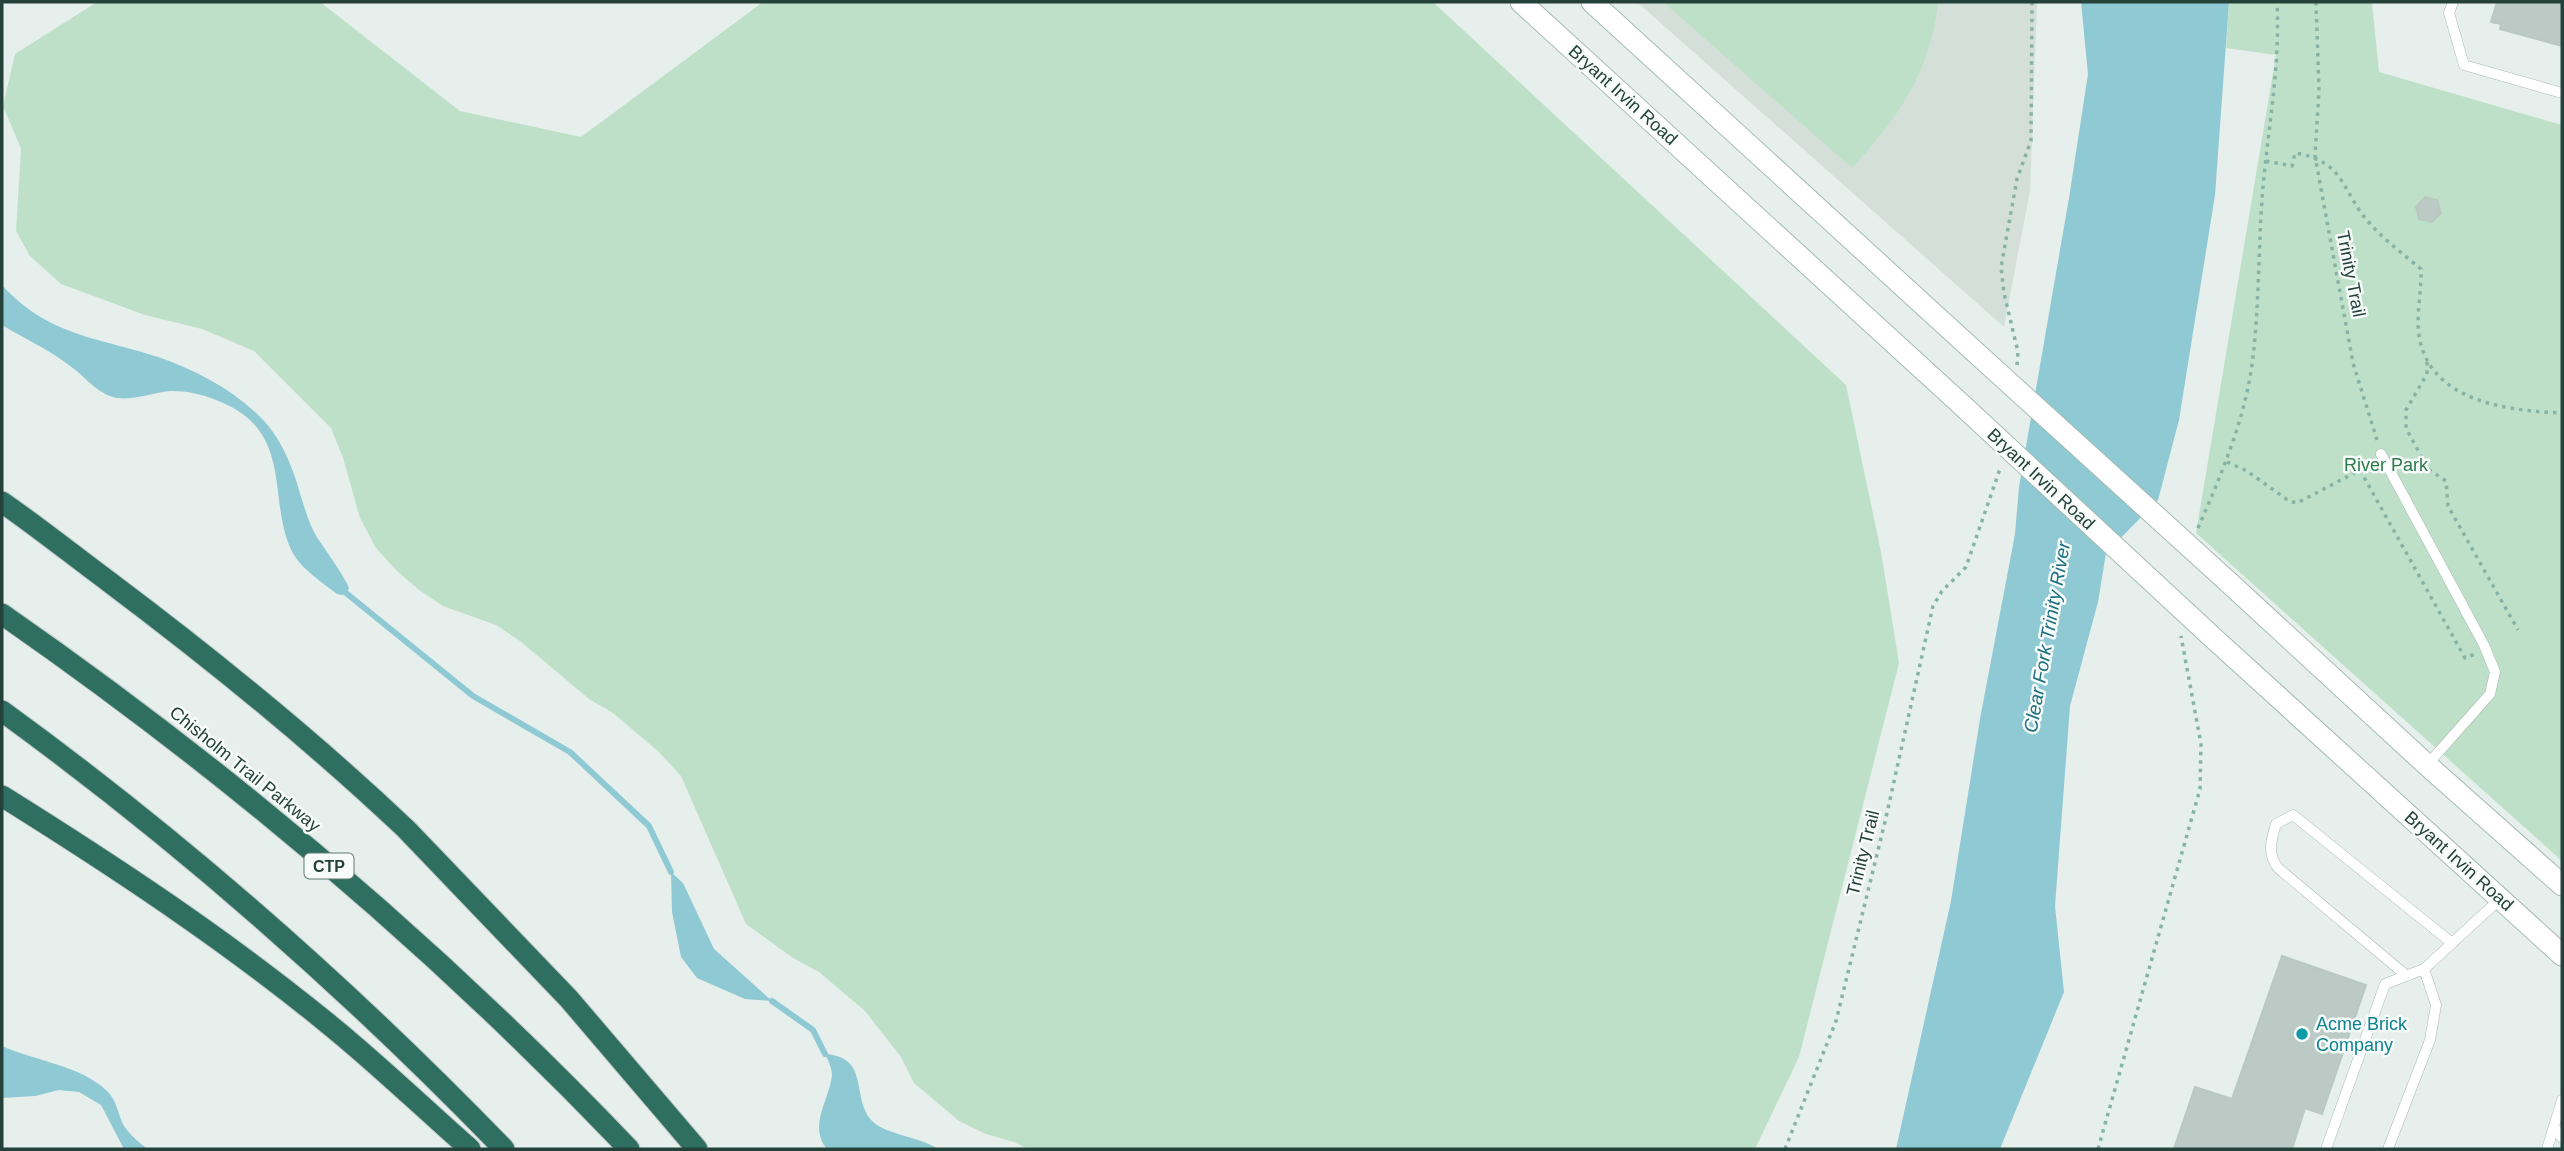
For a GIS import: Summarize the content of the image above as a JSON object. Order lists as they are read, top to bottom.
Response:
{
  "streets": {
    "highway": ["Chisholm Trail Parkway", "CTP"],
    "main road": ["Bryant Irvin Road"],
    "path": ["Trinity Trail"]
  },
  "water": ["Clear Fork Trinity River"],
  "parks": ["River Park"],
  "places": ["Acme Brick Company"]
}
